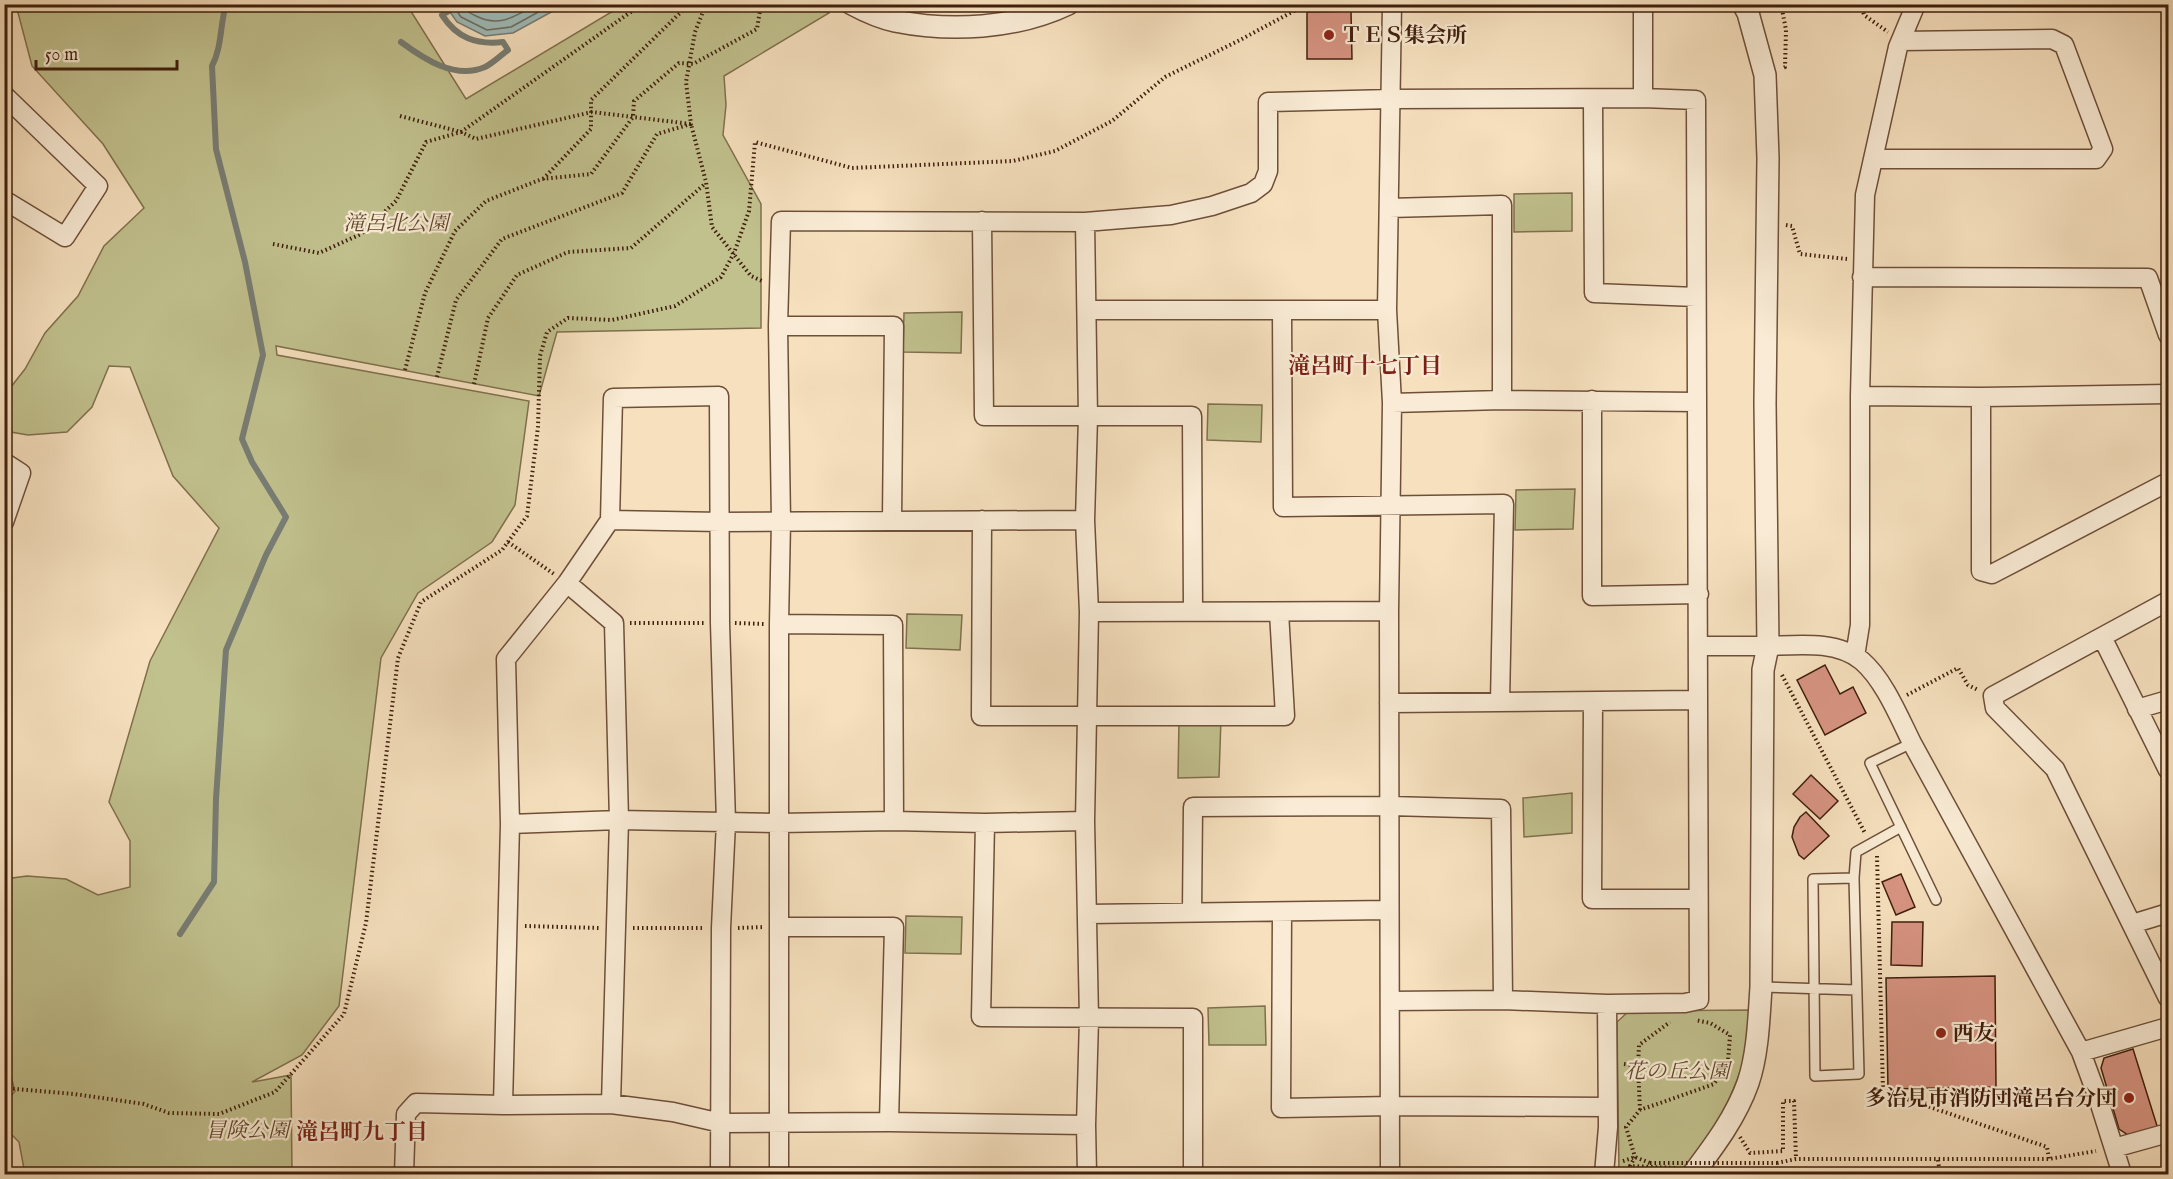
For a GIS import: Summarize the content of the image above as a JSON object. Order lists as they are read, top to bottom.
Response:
{
  "districts": ["滝呂町十七丁目", "滝呂町九丁目"],
  "parks": ["滝呂北公園", "花の丘公園", "冒険公園"],
  "places": ["ＴＥＳ集会所", "西友", "多治見市消防団滝呂台分団"],
  "scale_bar": "50 m"
}
